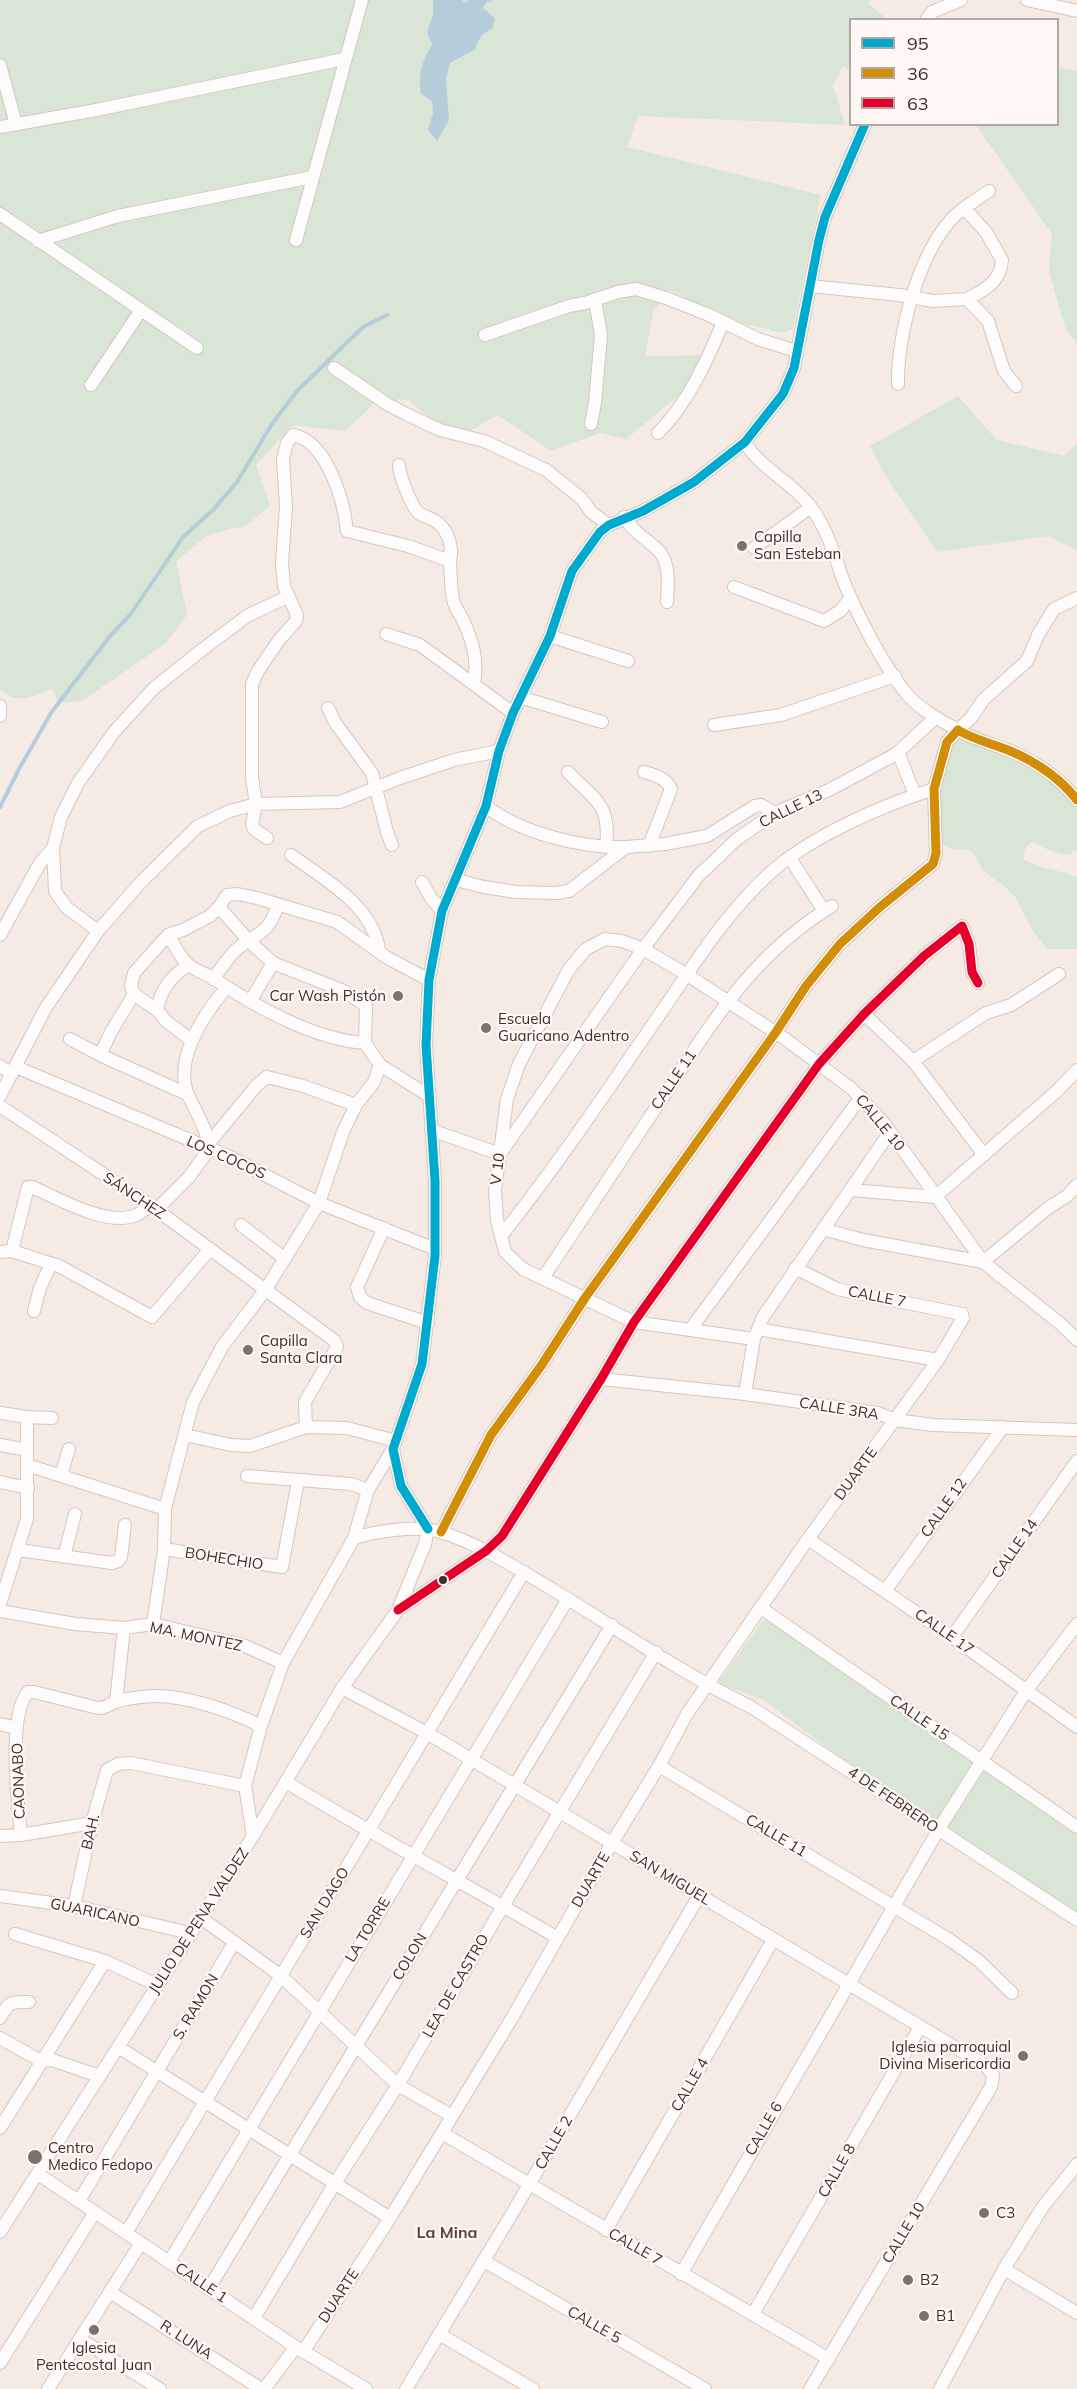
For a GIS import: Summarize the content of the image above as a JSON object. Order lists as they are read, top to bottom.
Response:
{
  "streets": {
    "street": [
      "CALLE 13",
      "CALLE 11",
      "CALLE 10",
      "LOS COCOS",
      "V 10",
      "SÁNCHEZ",
      "CALLE 7",
      "CALLE 3RA",
      "DUARTE",
      "CALLE 12",
      "CALLE 14",
      "BOHECHIO",
      "CALLE 17",
      "MA. MONTEZ",
      "CALLE 15",
      "CAONABO",
      "4 DE FEBRERO",
      "BAH.",
      "SAN MIGUEL",
      "SAN DAGO",
      "GUARICANO",
      "JULIO DE PENA VALDEZ",
      "LA TORRE",
      "COLON",
      "LEA DE CASTRO",
      "S. RAMON",
      "CALLE 4",
      "CALLE 6",
      "CALLE 2",
      "CALLE 8",
      "CALLE 1",
      "CALLE 5",
      "R. LUNA"
    ]
  },
  "crossings": [
    ["CALLE 13", "V 10"],
    ["CALLE 11", "CALLE 10"],
    ["CALLE 11", "V 10"],
    ["CALLE 11", "DUARTE"],
    ["CALLE 11", "CALLE 6"],
    ["CALLE 10", "V 10"],
    ["CALLE 10", "CALLE 7"],
    ["CALLE 10", "SAN MIGUEL"],
    ["CALLE 10", "JULIO DE PENA VALDEZ"],
    ["V 10", "DUARTE"],
    ["V 10", "JULIO DE PENA VALDEZ"],
    ["CALLE 7", "DUARTE"],
    ["CALLE 7", "CALLE 4"],
    ["CALLE 7", "CALLE 6"],
    ["CALLE 7", "CALLE 2"],
    ["CALLE 7", "CALLE 8"],
    ["CALLE 3RA", "DUARTE"],
    ["CALLE 3RA", "CALLE 12"],
    ["CALLE 3RA", "JULIO DE PENA VALDEZ"],
    ["DUARTE", "CALLE 17"],
    ["DUARTE", "CALLE 15"],
    ["DUARTE", "4 DE FEBRERO"],
    ["DUARTE", "SAN MIGUEL"],
    ["DUARTE", "CALLE 1"],
    ["DUARTE", "R. LUNA"],
    ["CALLE 12", "CALLE 17"],
    ["CALLE 14", "CALLE 17"],
    ["CALLE 17", "CALLE 6"],
    ["CALLE 15", "CALLE 6"],
    ["4 DE FEBRERO", "SAN DAGO"],
    ["4 DE FEBRERO", "JULIO DE PENA VALDEZ"],
    ["4 DE FEBRERO", "LA TORRE"],
    ["4 DE FEBRERO", "COLON"],
    ["4 DE FEBRERO", "LEA DE CASTRO"],
    ["4 DE FEBRERO", "CALLE 6"],
    ["BAH.", "GUARICANO"],
    ["SAN MIGUEL", "SAN DAGO"],
    ["SAN MIGUEL", "JULIO DE PENA VALDEZ"],
    ["SAN MIGUEL", "LA TORRE"],
    ["SAN MIGUEL", "COLON"],
    ["SAN MIGUEL", "LEA DE CASTRO"],
    ["SAN MIGUEL", "CALLE 4"],
    ["SAN MIGUEL", "CALLE 6"],
    ["SAN MIGUEL", "CALLE 2"],
    ["SAN MIGUEL", "CALLE 8"],
    ["SAN DAGO", "CALLE 1"],
    ["GUARICANO", "JULIO DE PENA VALDEZ"],
    ["JULIO DE PENA VALDEZ", "CALLE 1"],
    ["LA TORRE", "CALLE 1"],
    ["COLON", "CALLE 1"],
    ["LEA DE CASTRO", "CALLE 1"],
    ["S. RAMON", "CALLE 1"],
    ["CALLE 2", "CALLE 5"]
  ],
  "districts": ["La Mina"],
  "places": [
    "Capilla San Esteban",
    "Car Wash Pistón",
    "Escuela Guaricano Adentro",
    "Capilla Santa Clara",
    "Iglesia parroquial Divina Misericordia",
    "Centro Medico Fedopo",
    "C3",
    "B2",
    "B1",
    "Iglesia Pentecostal Juan"
  ],
  "lines": ["transit line 95", "transit line 36", "transit line 63"],
  "legend": ["95", "36", "63"]
}
